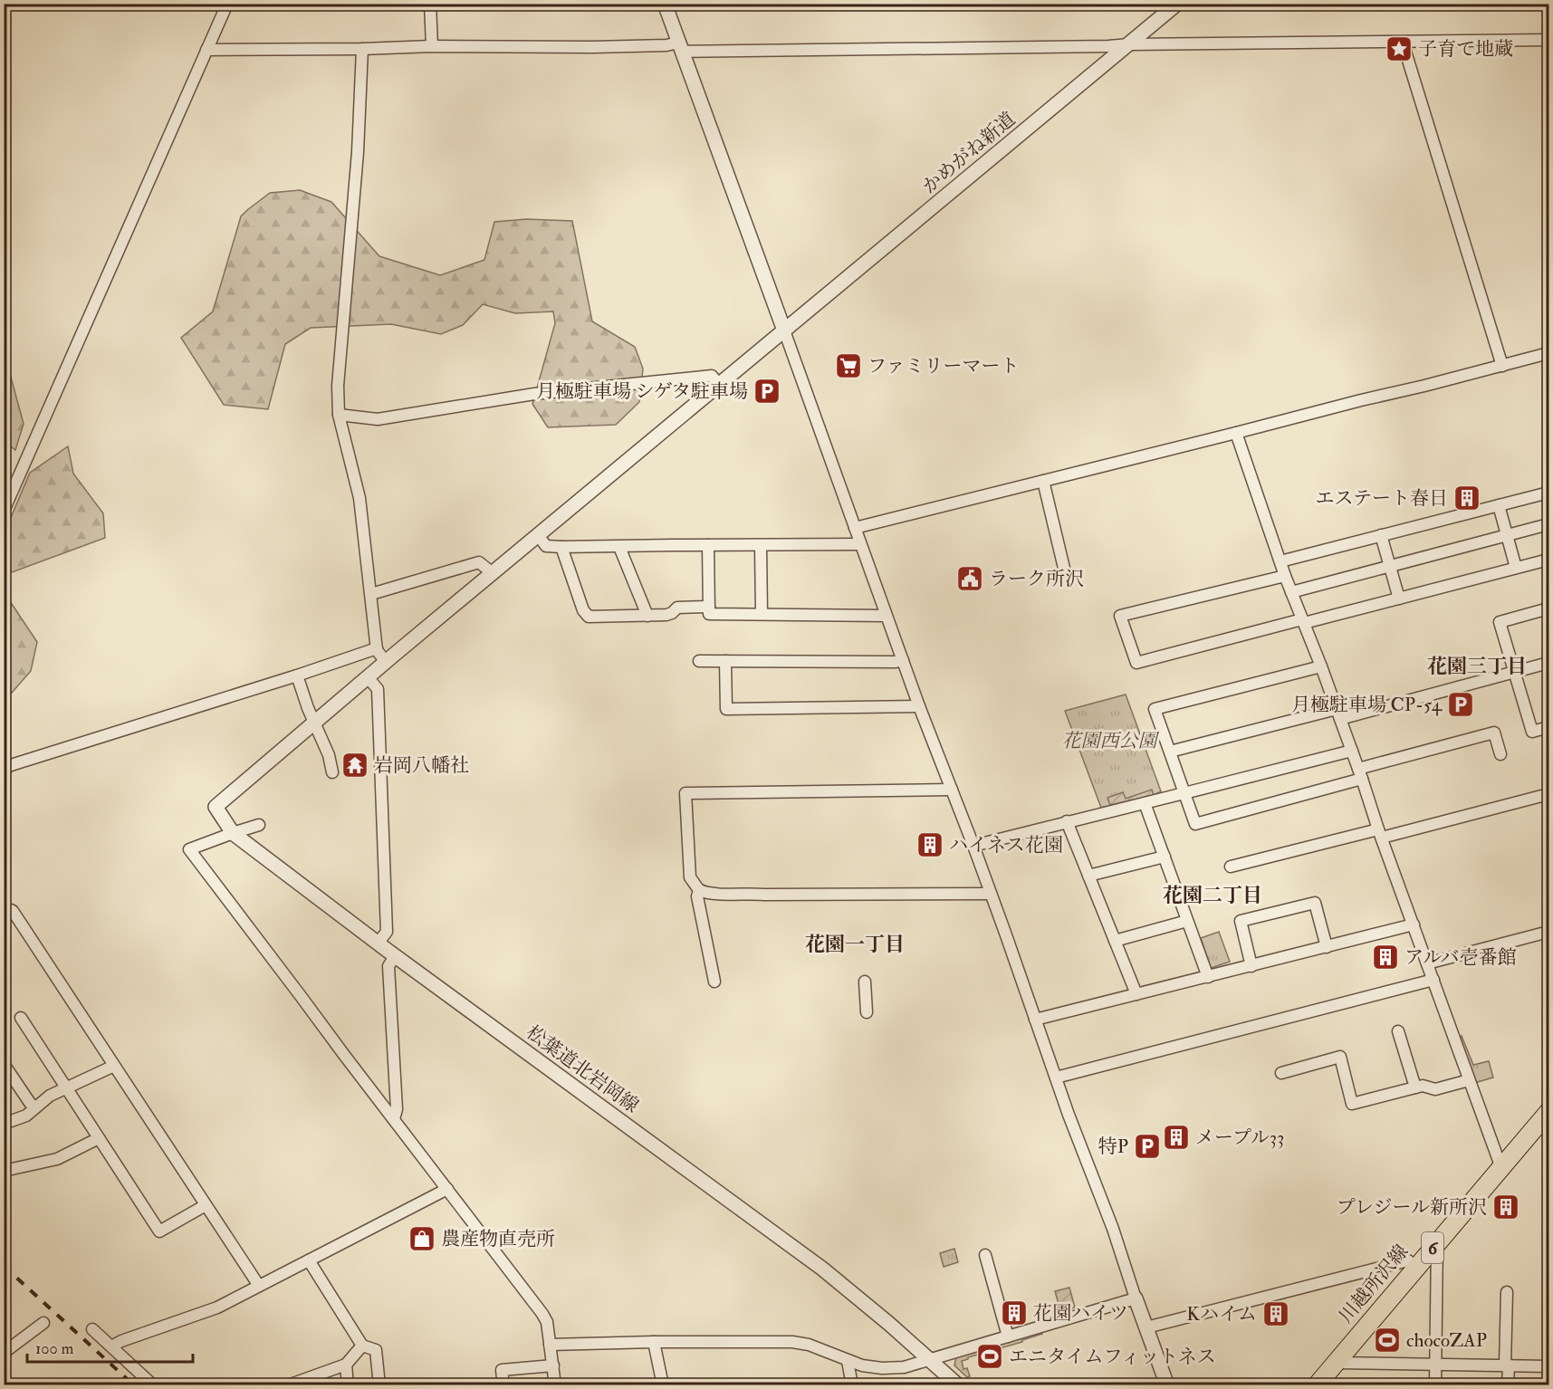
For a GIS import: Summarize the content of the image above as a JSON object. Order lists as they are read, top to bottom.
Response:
{
  "streets": {
    "main road": ["6", "川越所沢線"],
    "street": ["かめがね新道", "松葉道北岩岡線"]
  },
  "crossings": [
    ["かめがね新道", "松葉道北岩岡線"]
  ],
  "districts": ["花園三丁目", "花園二丁目", "花園一丁目"],
  "parks": ["花園西公園"],
  "places": {
    "place": ["子育て地蔵"],
    "supermarket": ["ファミリーマート"],
    "parking": ["月極駐車場 シゲタ駐車場", "月極駐車場 CP-54", "特P"],
    "building": [
      "エステート春日",
      "ハイネス花園",
      "アルバ壱番館",
      "メープル33",
      "プレジール新所沢",
      "花園ハイツ",
      "Kハイム"
    ],
    "public building": ["ラーク所沢"],
    "temple": ["岩岡八幡社"],
    "shop": ["農産物直売所"],
    "sports": ["chocoZAP", "エニタイムフィットネス"]
  },
  "scale_bar": "100 m"
}
